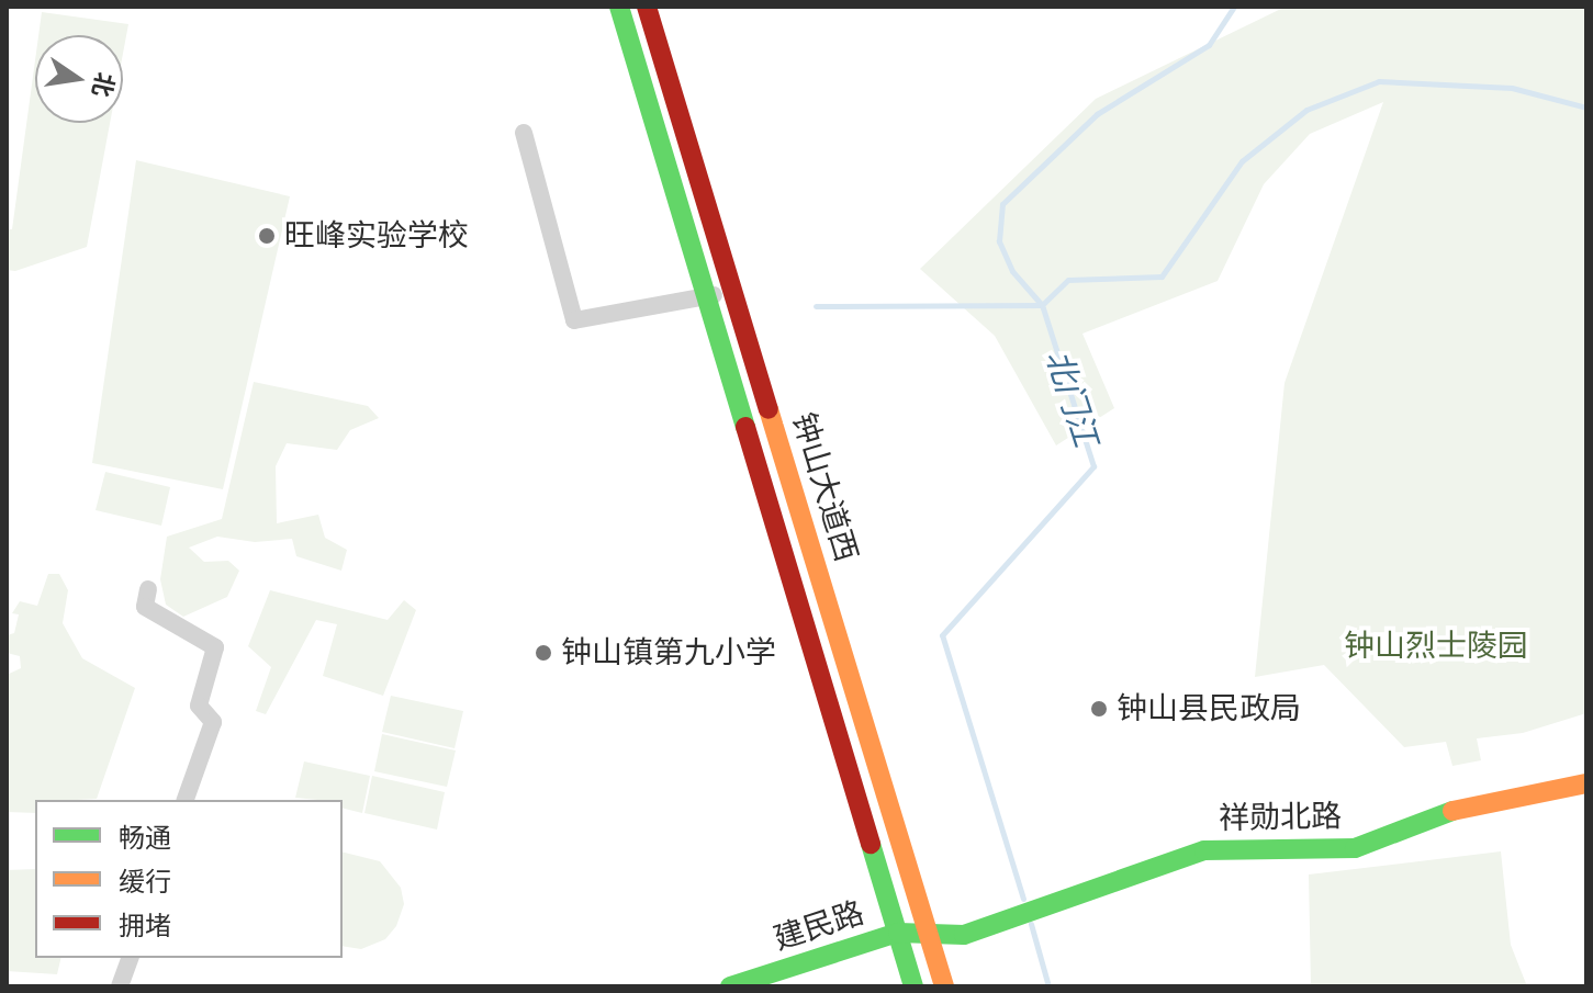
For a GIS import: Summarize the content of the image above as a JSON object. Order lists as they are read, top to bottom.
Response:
{
  "streets": {
    "main road": ["钟山大道西", "祥勋北路", "建民路"]
  },
  "crossings": [
    ["钟山大道西", "祥勋北路"],
    ["钟山大道西", "建民路"],
    ["祥勋北路", "建民路"]
  ],
  "water": ["北门江"],
  "parks": ["钟山烈士陵园"],
  "places": ["旺峰实验学校", "钟山镇第九小学", "钟山县民政局"],
  "legend": ["畅通", "缓行", "拥堵"],
  "north": "right"
}
